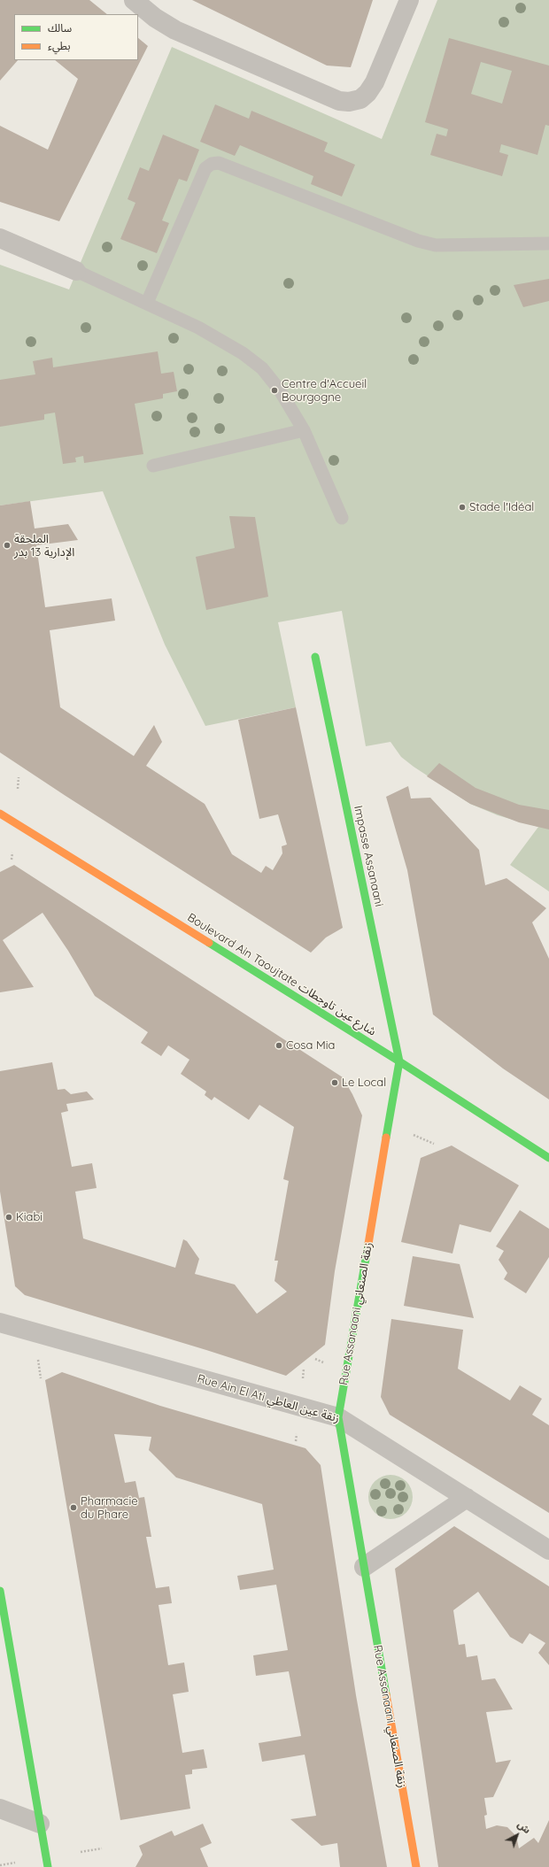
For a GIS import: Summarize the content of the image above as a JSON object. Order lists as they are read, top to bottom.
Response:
{
  "streets": {
    "street": [
      "Impasse Assanaani",
      "Boulevard Ain Taoujtate شارع عين تاوجطات",
      "Rue Assanaani زنقة الصنعاني",
      "Rue Ain El Ati زنقة عين العاطي"
    ]
  },
  "crossings": [
    ["Impasse Assanaani", "Boulevard Ain Taoujtate شارع عين تاوجطات"],
    ["Impasse Assanaani", "Rue Assanaani زنقة الصنعاني"],
    ["Boulevard Ain Taoujtate شارع عين تاوجطات", "Rue Assanaani زنقة الصنعاني"],
    ["Rue Assanaani زنقة الصنعاني", "Rue Ain El Ati زنقة عين العاطي"]
  ],
  "places": [
    "Centre d'Accueil Bourgogne",
    "Stade l'Idéal",
    "الملحقة الإدارية 13 بدر",
    "Cosa Mia",
    "Le Local",
    "Kiabi",
    "Pharmacie du Phare"
  ],
  "legend": ["سالك", "بطيء"],
  "north": "top right"
}
